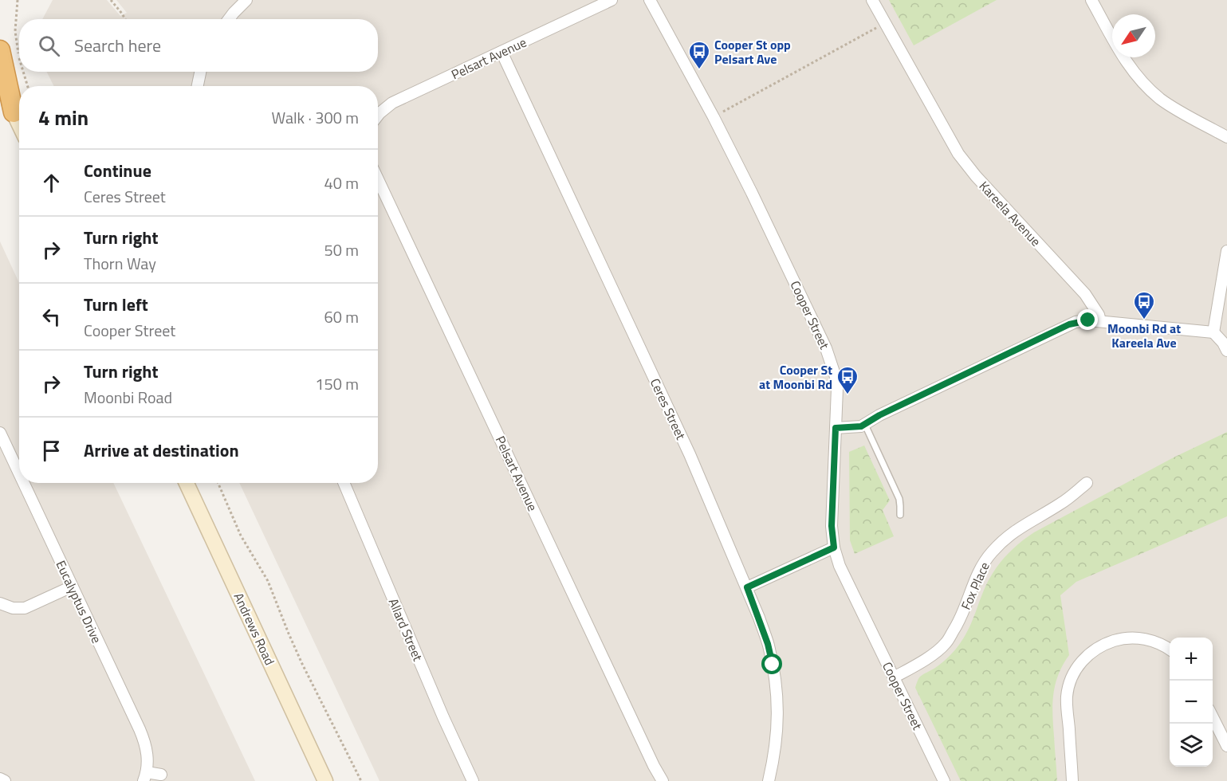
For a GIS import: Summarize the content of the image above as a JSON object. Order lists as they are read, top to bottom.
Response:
{
  "streets": {
    "main road": ["Andrews Road"],
    "street": [
      "Pelsart Avenue",
      "Kareela Avenue",
      "Cooper Street",
      "Ceres Street",
      "Fox Place",
      "Eucalyptus Drive",
      "Allard Street"
    ]
  },
  "crossings": [
    ["Pelsart Avenue", "Ceres Street"],
    ["Cooper Street", "Fox Place"]
  ],
  "places": {
    "bus stop": ["Cooper St opp Pelsart Ave", "Moonbi Rd at Kareela Ave", "Cooper St at Moonbi Rd"]
  },
  "north": "bottom left",
  "page": {
    "search": "Search here",
    "heading": ["4 min", "Walk · 300 m"],
    "list": [
      ["Continue", "Ceres Street", "40 m"],
      ["Turn right", "Thorn Way", "50 m"],
      ["Turn left", "Cooper Street", "60 m"],
      ["Turn right", "Moonbi Road", "150 m"],
      "Arrive at destination"
    ],
    "map_buttons": ["+", "−"]
  }
}
